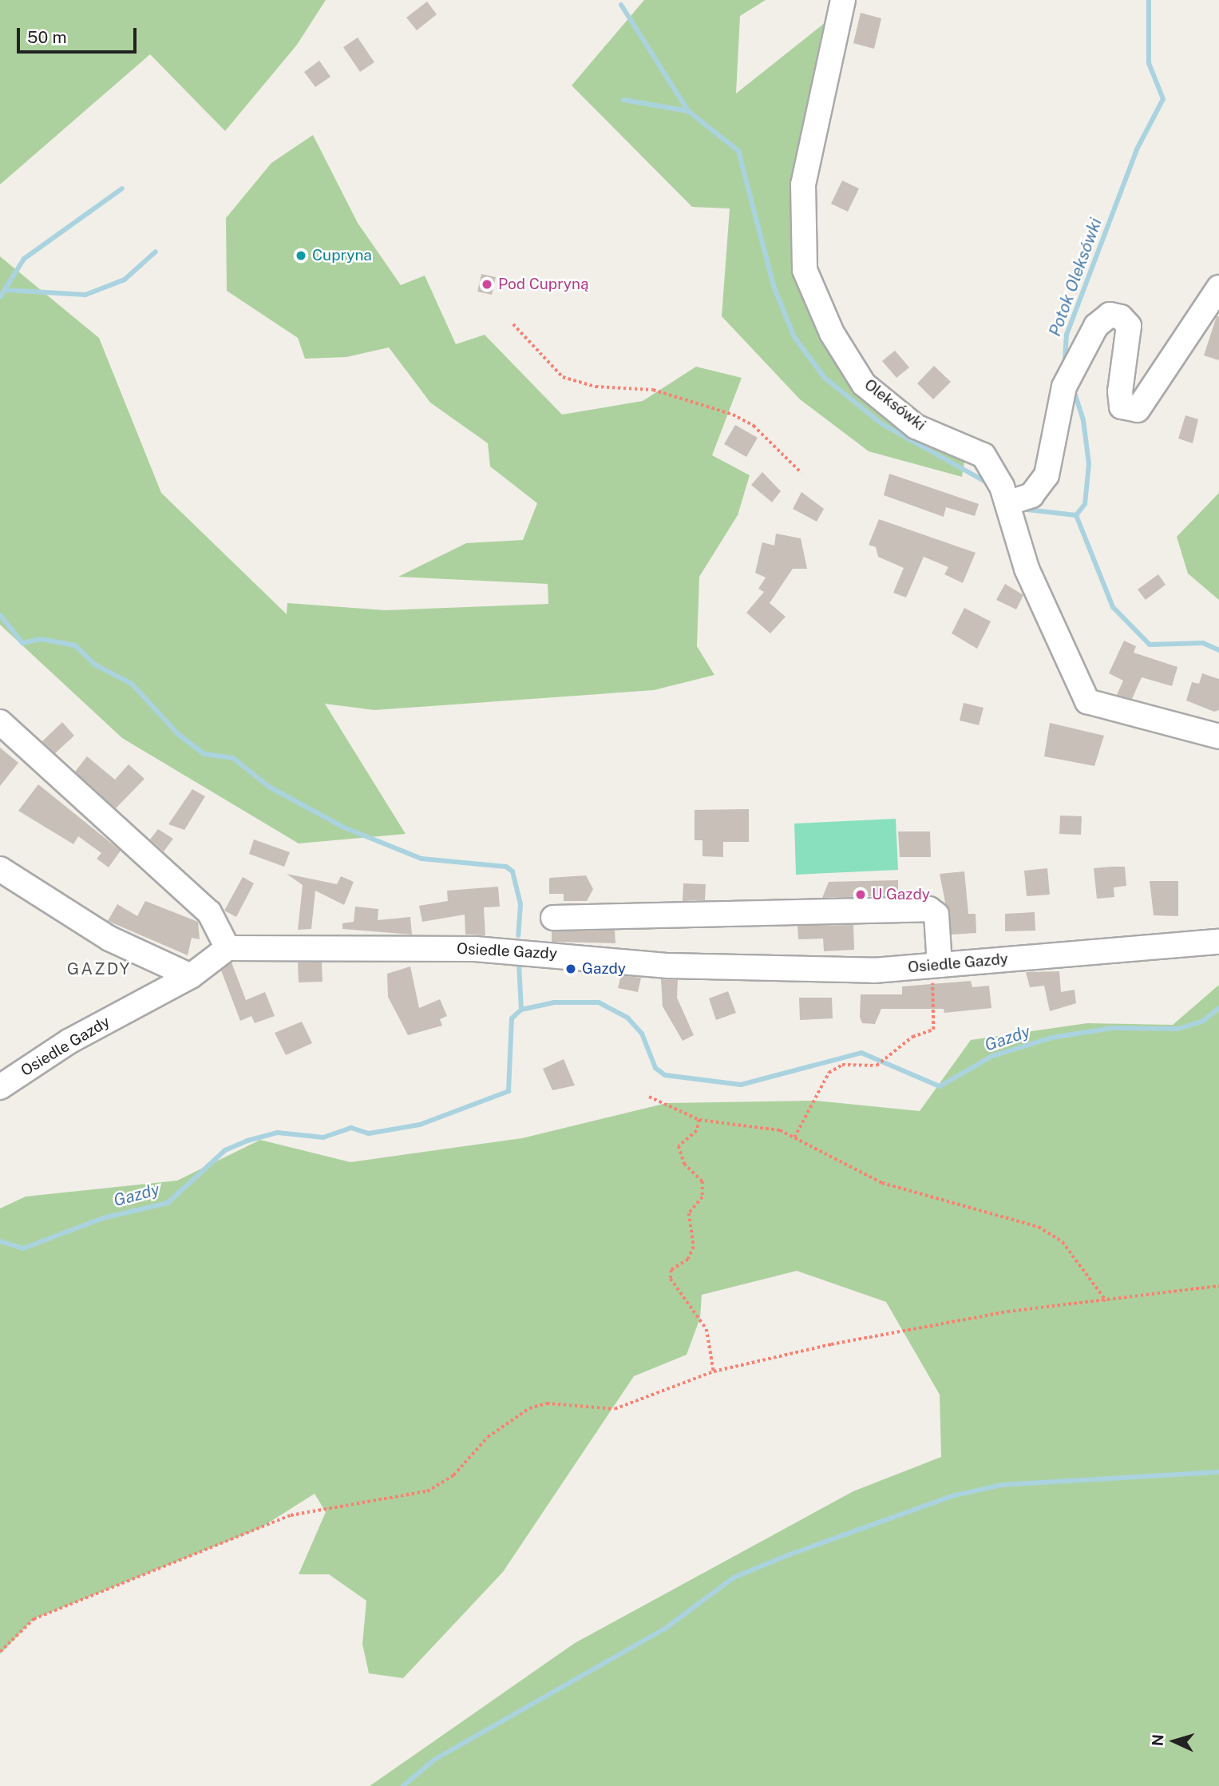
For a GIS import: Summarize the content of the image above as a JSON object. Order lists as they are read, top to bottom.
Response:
{
  "streets": {
    "street": ["Oleksówki", "Osiedle Gazdy"]
  },
  "districts": ["GAZDY"],
  "water": ["Potok Oleksówki", "Gazdy"],
  "places": [
    "Cupryna",
    "Pod Cupryną",
    "U Gazdy",
    "Gazdy"
  ],
  "scale_bar": "50 m",
  "north": "left"
}
